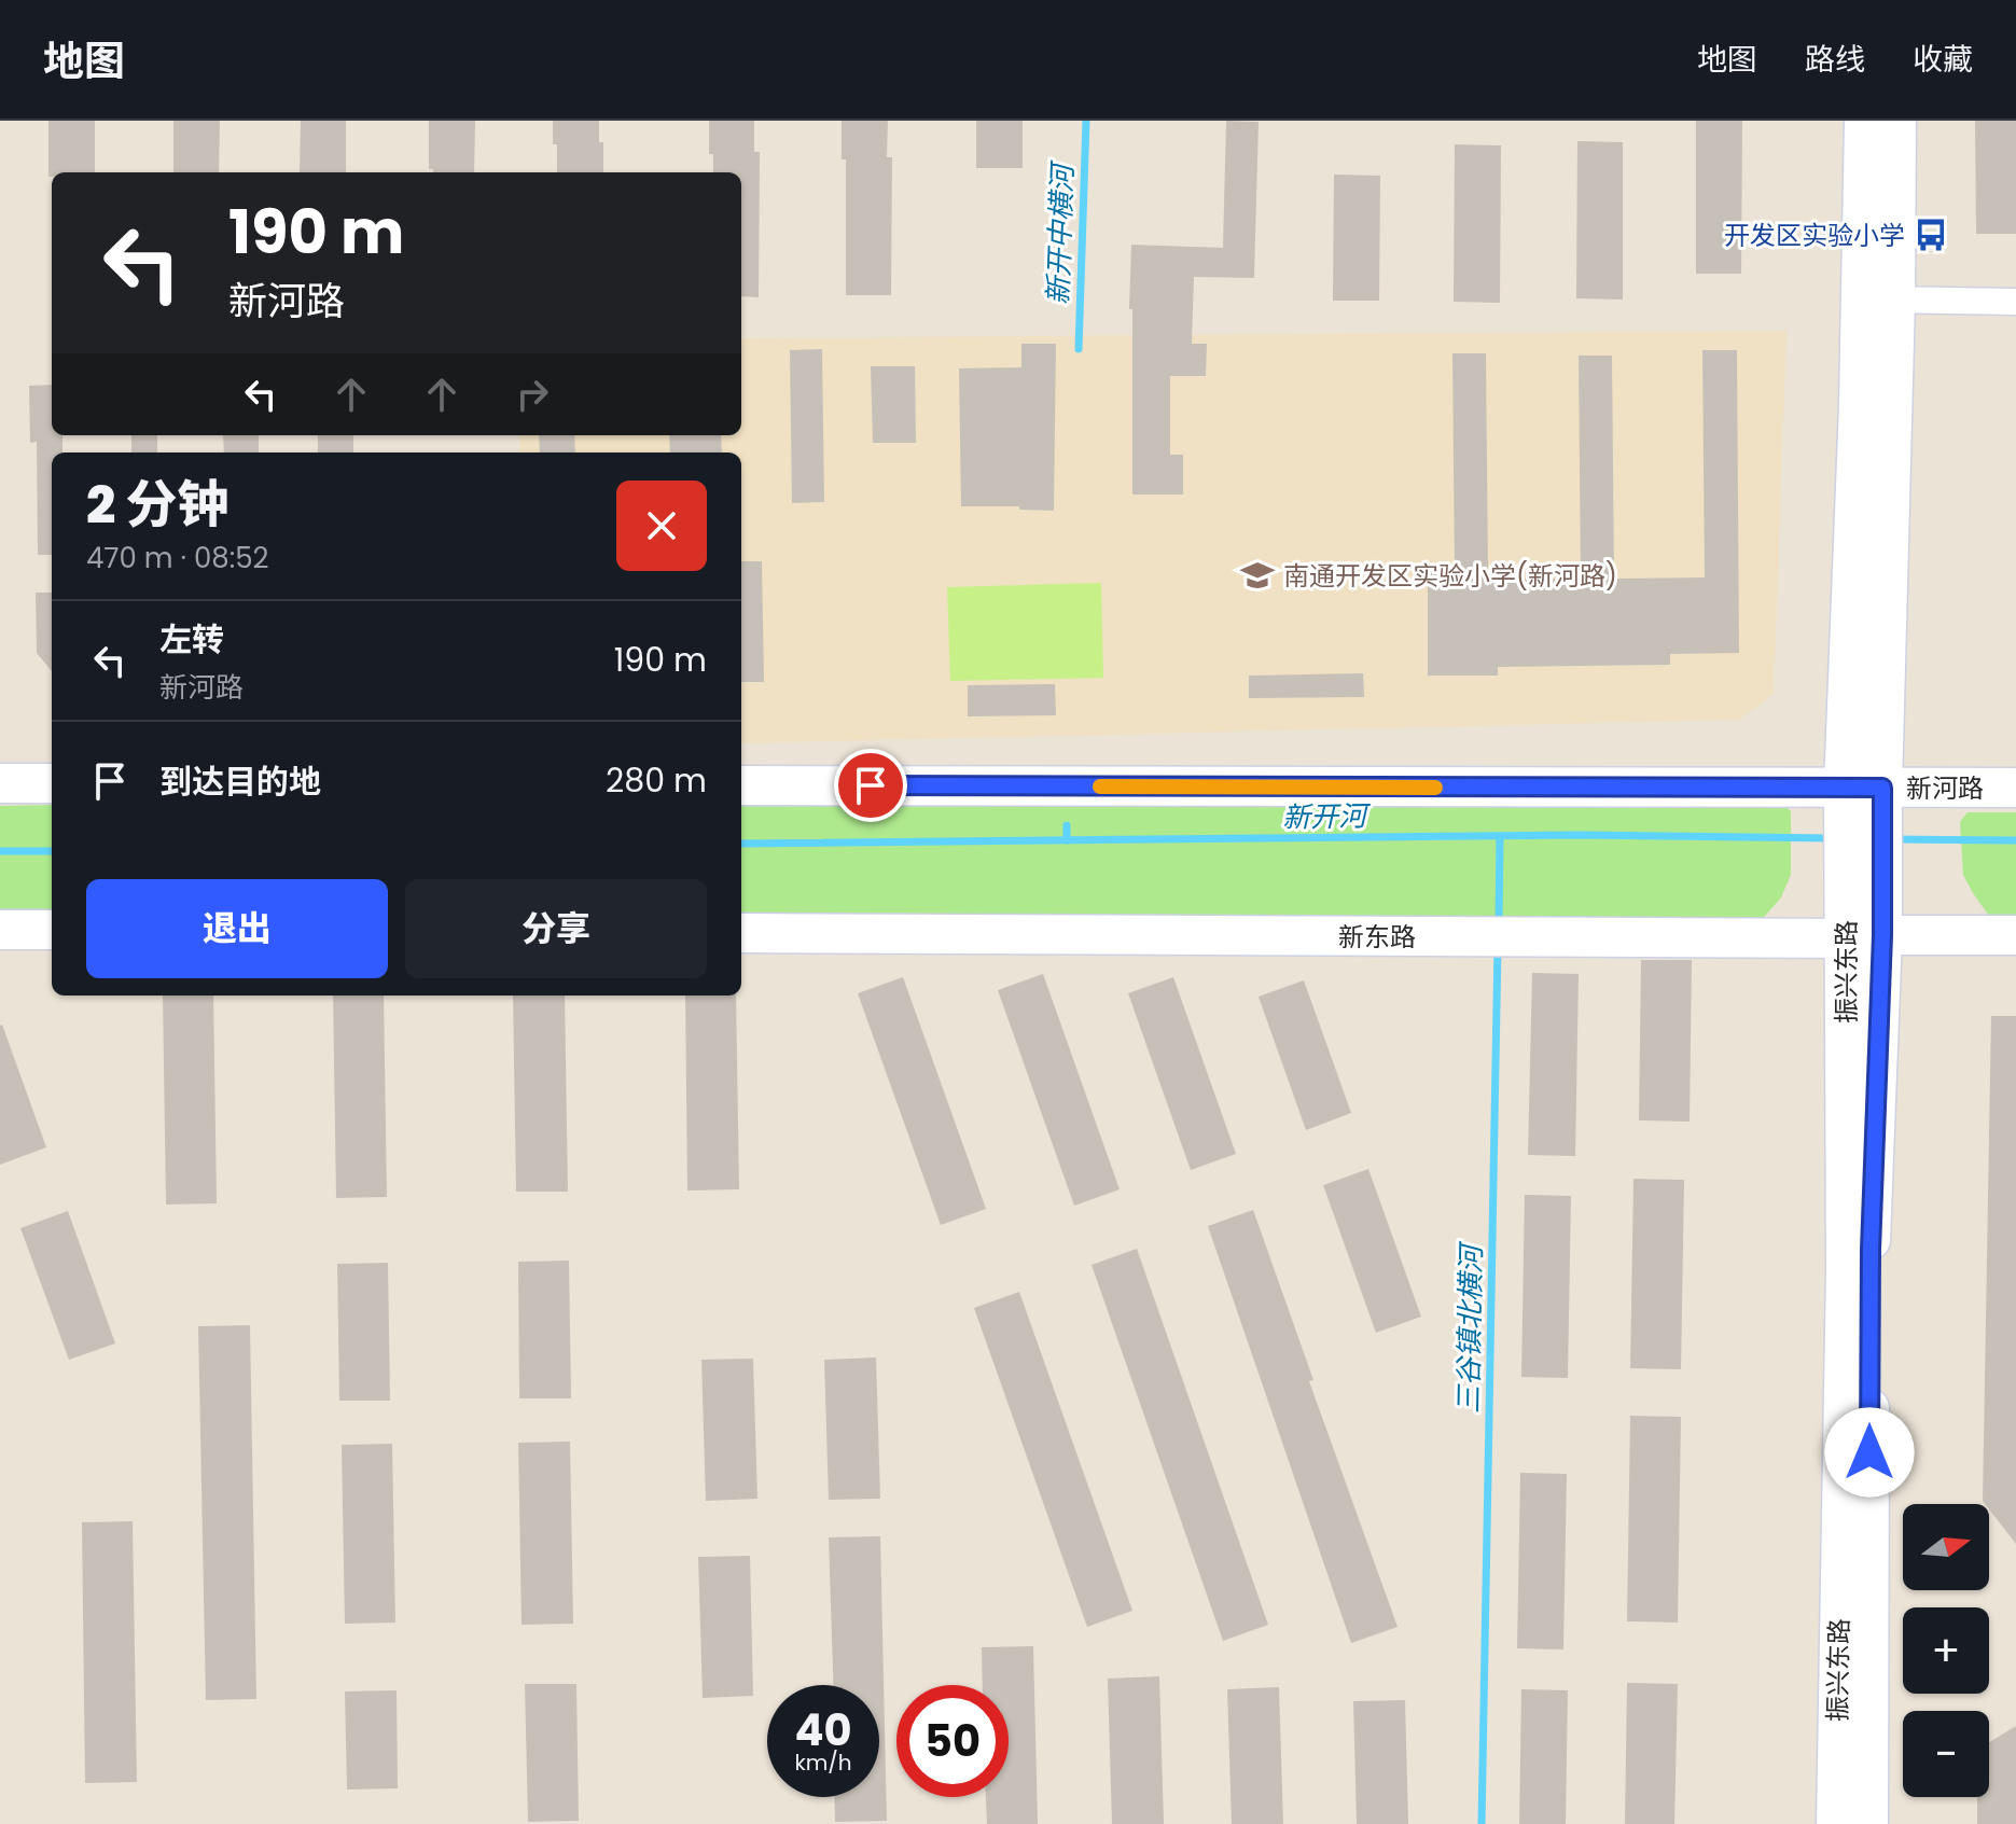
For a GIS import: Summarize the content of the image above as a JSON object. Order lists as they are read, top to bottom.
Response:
{
  "streets": {
    "main road": ["新河路", "新东路", "振兴东路"]
  },
  "crossings": [
    ["新河路", "振兴东路"],
    ["新东路", "振兴东路"]
  ],
  "water": ["新开中横河", "新开河", "三谷镇北横河"],
  "places": {
    "bus stop": ["开发区实验小学"],
    "school or university": ["南通开发区实验小学(新河路)"]
  },
  "north": "right",
  "page": {
    "header": "地图",
    "nav": ["地图", "路线", "收藏"],
    "turn": ["190 m", "新河路"],
    "heading": ["2 分钟", "470 m · 08:52"],
    "list": [
      {
        "name": "左转",
        "note": "新河路",
        "value": "190 m"
      },
      {
        "name": "到达目的地",
        "value": "280 m"
      }
    ],
    "buttons": ["退出", "分享"],
    "map_buttons": ["+", "−"],
    "speed": "40 km/h",
    "limit": "50"
  }
}
